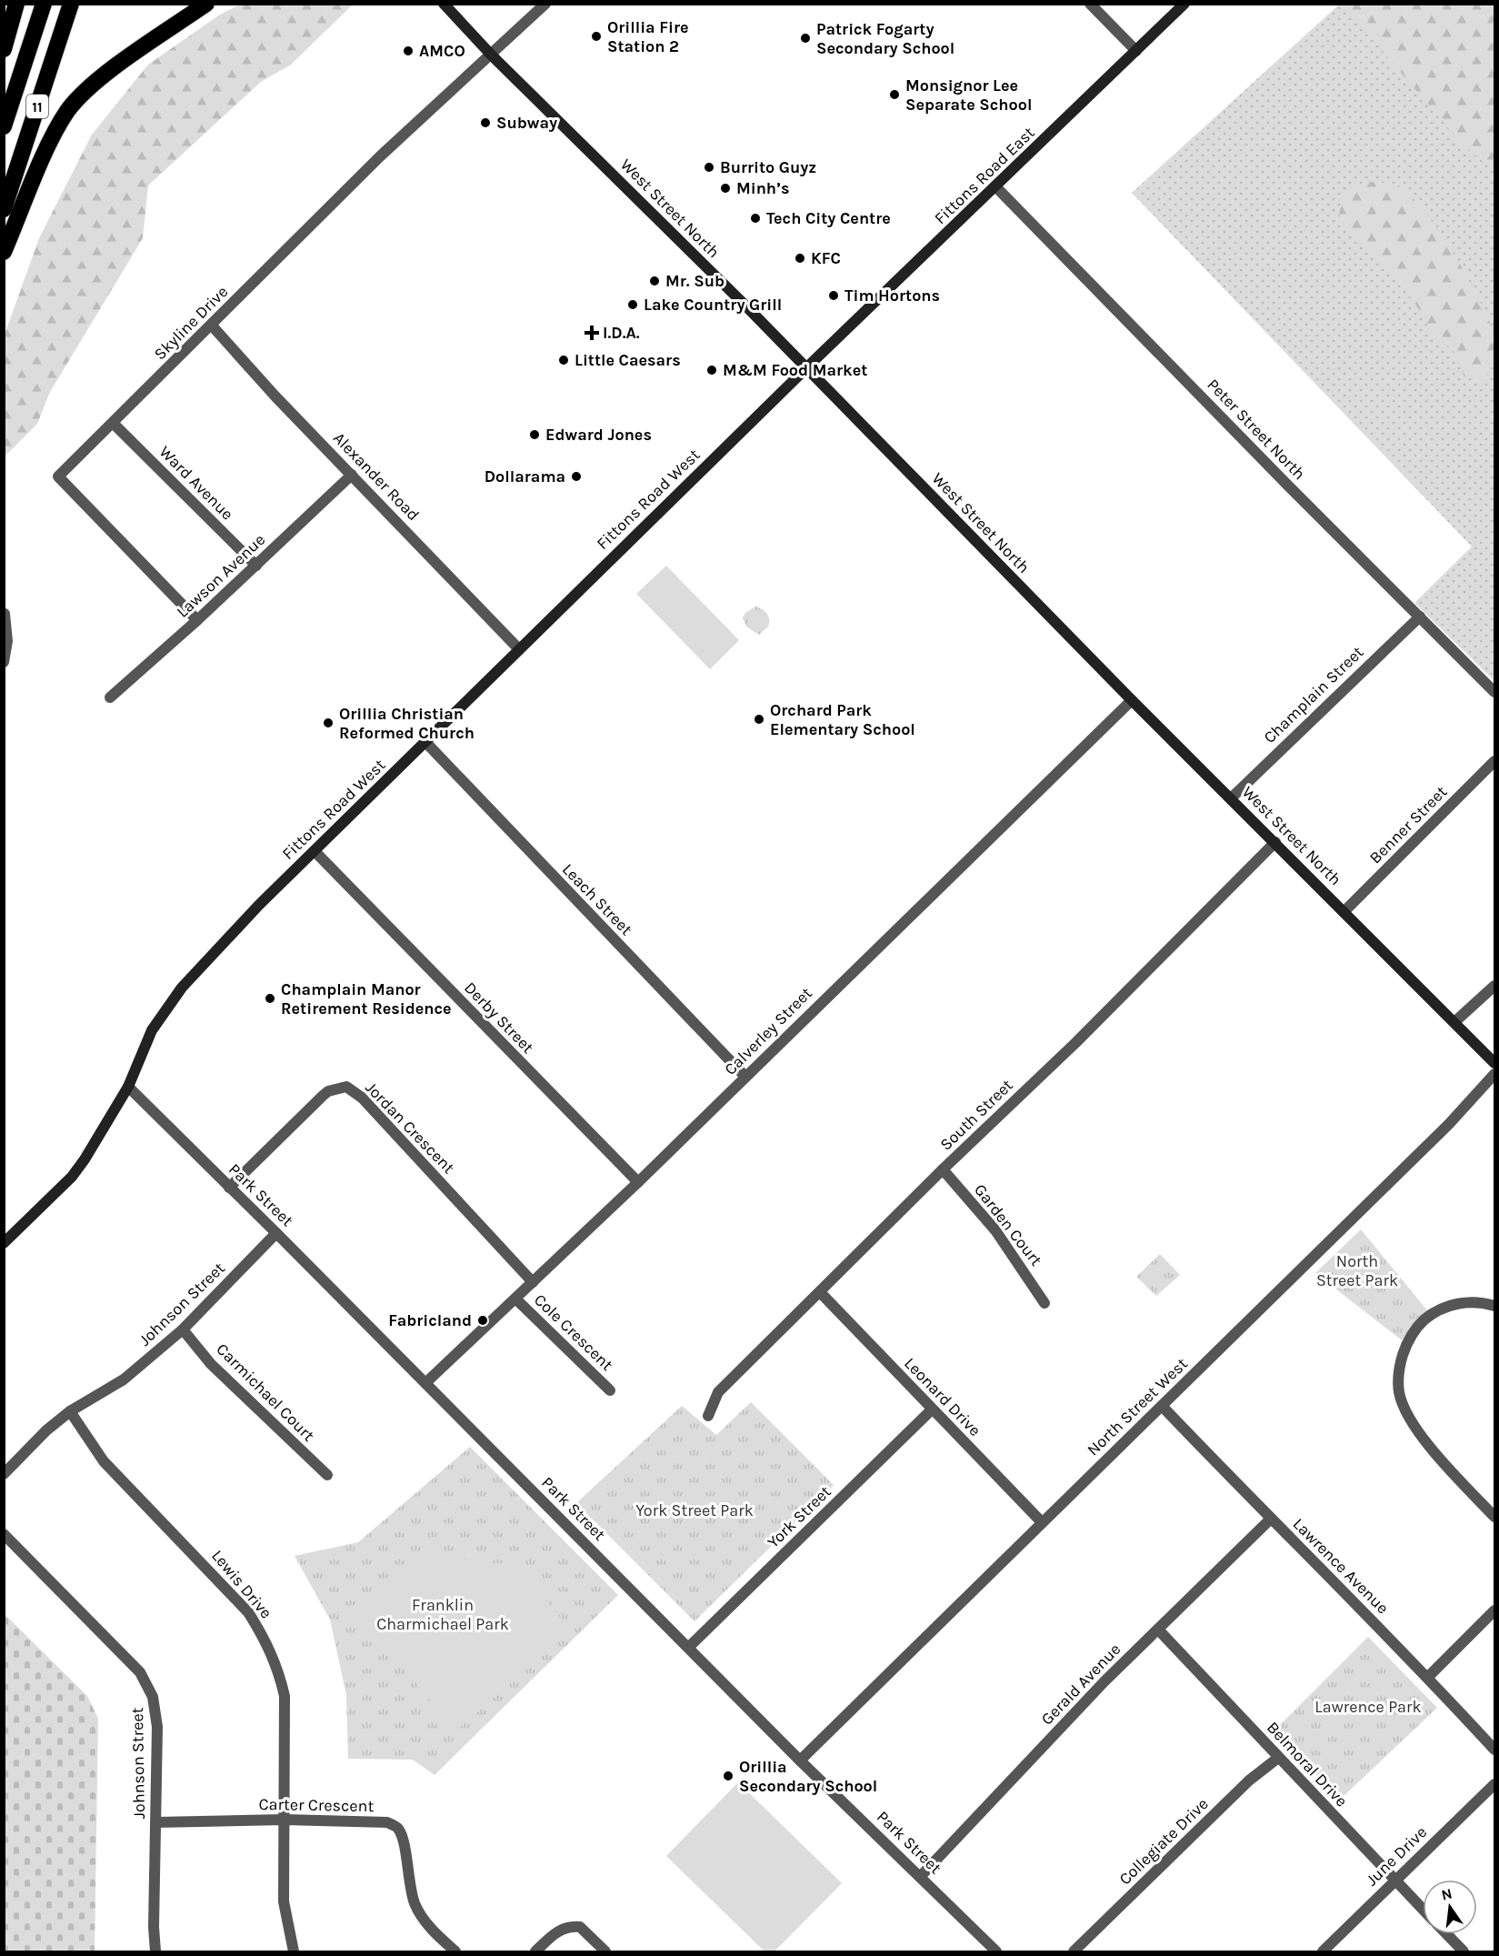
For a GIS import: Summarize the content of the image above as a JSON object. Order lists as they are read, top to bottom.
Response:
{
  "streets": {
    "highway": ["11"],
    "street": [
      "Fittons Road East",
      "West Street North",
      "Skyline Drive",
      "Peter Street North",
      "Alexander Road",
      "Ward Avenue",
      "Fittons Road West",
      "Lawson Avenue",
      "Champlain Street",
      "Benner Street",
      "Leach Street",
      "Derby Street",
      "Calverley Street",
      "South Street",
      "Jordan Crescent",
      "Park Street",
      "Garden Court",
      "Johnson Street",
      "Cole Crescent",
      "Carmichael Court",
      "Leonard Drive",
      "North Street West",
      "York Street",
      "Lawrence Avenue",
      "Lewis Drive",
      "Gerald Avenue",
      "Belmoral Drive",
      "Carter Crescent",
      "Collegiate Drive",
      "June Drive"
    ]
  },
  "crossings": [
    ["Fittons Road East", "West Street North"],
    ["Fittons Road East", "Peter Street North"],
    ["Fittons Road East", "Fittons Road West"],
    ["West Street North", "Skyline Drive"],
    ["West Street North", "Fittons Road West"],
    ["West Street North", "Champlain Street"],
    ["West Street North", "Benner Street"],
    ["West Street North", "Calverley Street"],
    ["West Street North", "South Street"],
    ["Skyline Drive", "Alexander Road"],
    ["Skyline Drive", "Ward Avenue"],
    ["Skyline Drive", "Lawson Avenue"],
    ["Peter Street North", "Champlain Street"],
    ["Alexander Road", "Fittons Road West"],
    ["Alexander Road", "Lawson Avenue"],
    ["Ward Avenue", "Lawson Avenue"],
    ["Fittons Road West", "Leach Street"],
    ["Fittons Road West", "Derby Street"],
    ["Fittons Road West", "Park Street"],
    ["Leach Street", "Calverley Street"],
    ["Derby Street", "Calverley Street"],
    ["Calverley Street", "Jordan Crescent"],
    ["Calverley Street", "Park Street"],
    ["Calverley Street", "Cole Crescent"],
    ["South Street", "Garden Court"],
    ["South Street", "Leonard Drive"],
    ["Jordan Crescent", "Park Street"],
    ["Park Street", "Johnson Street"],
    ["Park Street", "North Street West"],
    ["Park Street", "York Street"],
    ["Park Street", "Gerald Avenue"],
    ["Johnson Street", "Carmichael Court"],
    ["Johnson Street", "Lewis Drive"],
    ["Johnson Street", "Carter Crescent"],
    ["Leonard Drive", "North Street West"],
    ["Leonard Drive", "York Street"],
    ["North Street West", "Lawrence Avenue"],
    ["Lawrence Avenue", "Gerald Avenue"],
    ["Lewis Drive", "Carter Crescent"],
    ["Gerald Avenue", "Belmoral Drive"],
    ["Belmoral Drive", "Collegiate Drive"],
    ["Belmoral Drive", "June Drive"]
  ],
  "parks": [
    "North Street Park",
    "York Street Park",
    "Franklin Charmichael Park",
    "Lawrence Park"
  ],
  "places": {
    "other": [
      "Orillia Fire Station 2",
      "Patrick Fogarty Secondary School",
      "AMCO",
      "Monsignor Lee Separate School",
      "Subway",
      "Burrito Guyz",
      "Minh’s",
      "Tech City Centre",
      "KFC",
      "Mr. Sub",
      "Tim Hortons",
      "Lake Country Grill",
      "Little Caesars",
      "M&M Food Market",
      "Edward Jones",
      "Dollarama",
      "Orchard Park Elementary School",
      "Orillia Christian Reformed Church",
      "Champlain Manor Retirement Residence",
      "Fabricland",
      "Orillia Secondary School"
    ],
    "health": ["I.D.A."]
  },
  "north": "top"
}
